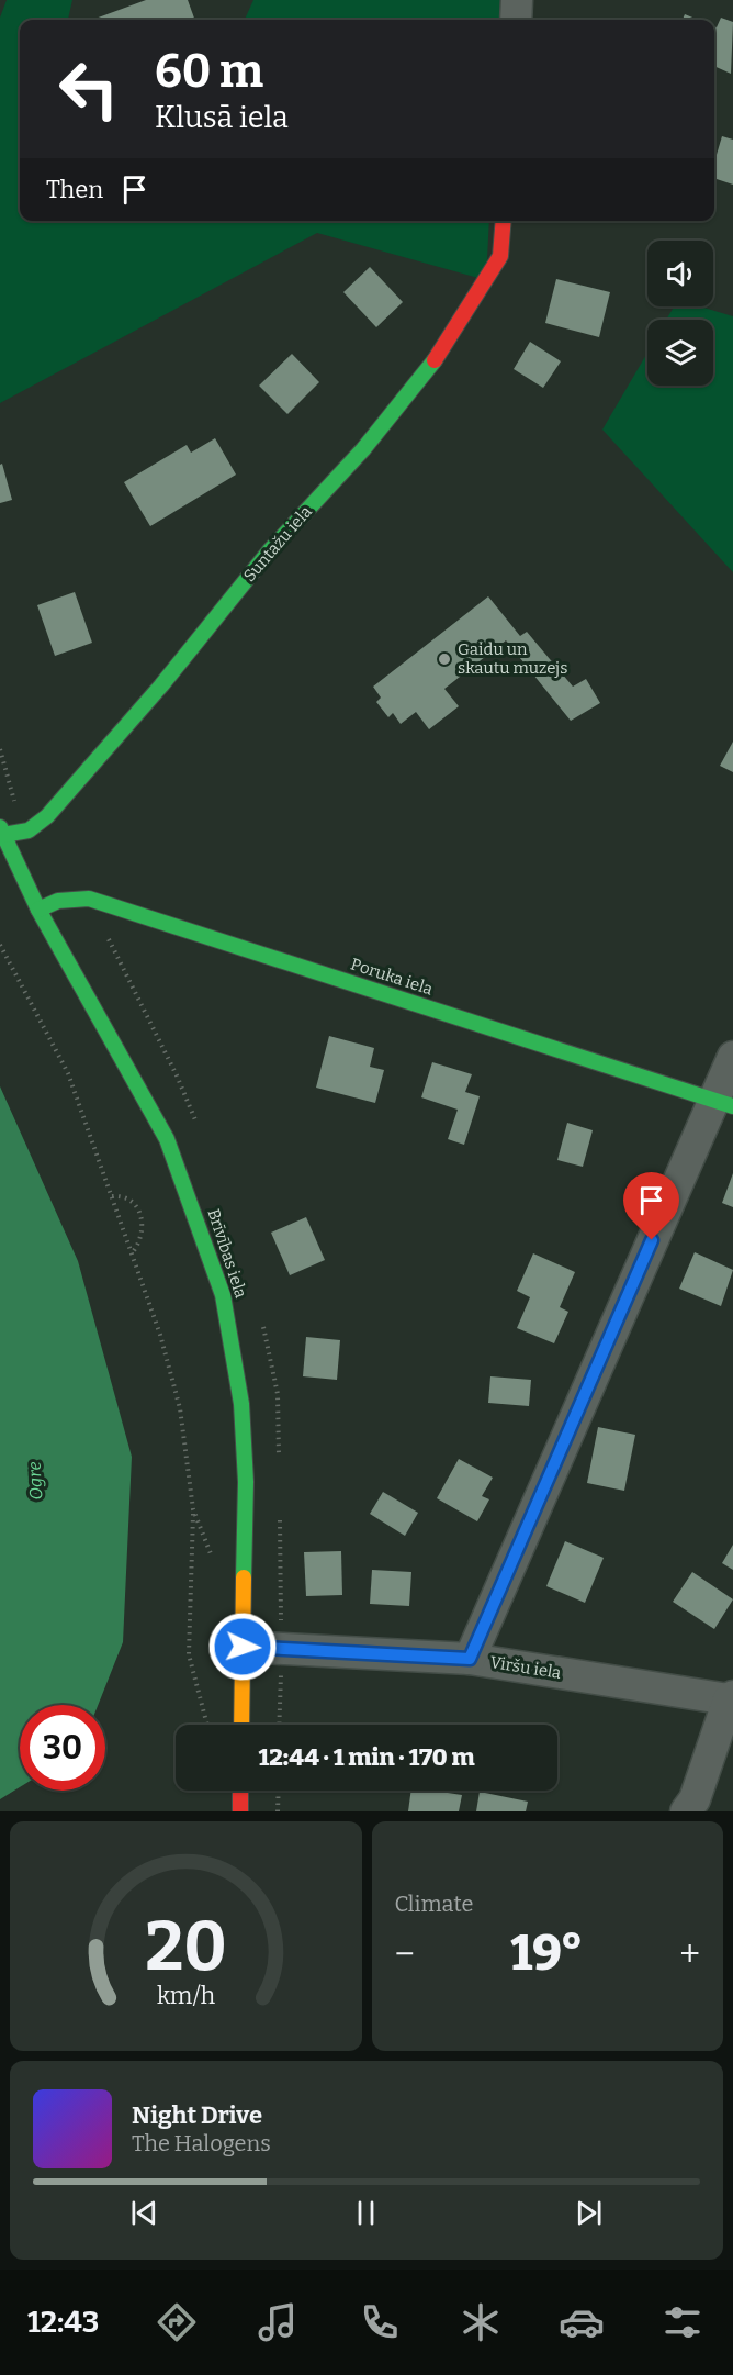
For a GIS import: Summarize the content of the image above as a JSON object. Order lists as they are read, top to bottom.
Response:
{
  "streets": {
    "street": [
      "Suntažu iela",
      "Poruka iela",
      "Brīvības iela",
      "Viršu iela"
    ]
  },
  "crossings": [
    ["Poruka iela", "Brīvības iela"],
    ["Brīvības iela", "Viršu iela"]
  ],
  "water": ["Ogre"],
  "places": ["Gaidu un skautu muzejs"],
  "page": {
    "turn": ["60 m", "Klusā iela"],
    "then": "Then",
    "limit": "30",
    "trip": "12:44 · 1 min · 170 m",
    "tile": "Climate",
    "heat": ["−", "19°", "+"],
    "song": ["Night Drive", "The Halogens"],
    "tabs": "12:43",
    "gauge": ["20", "km/h"]
  }
}
